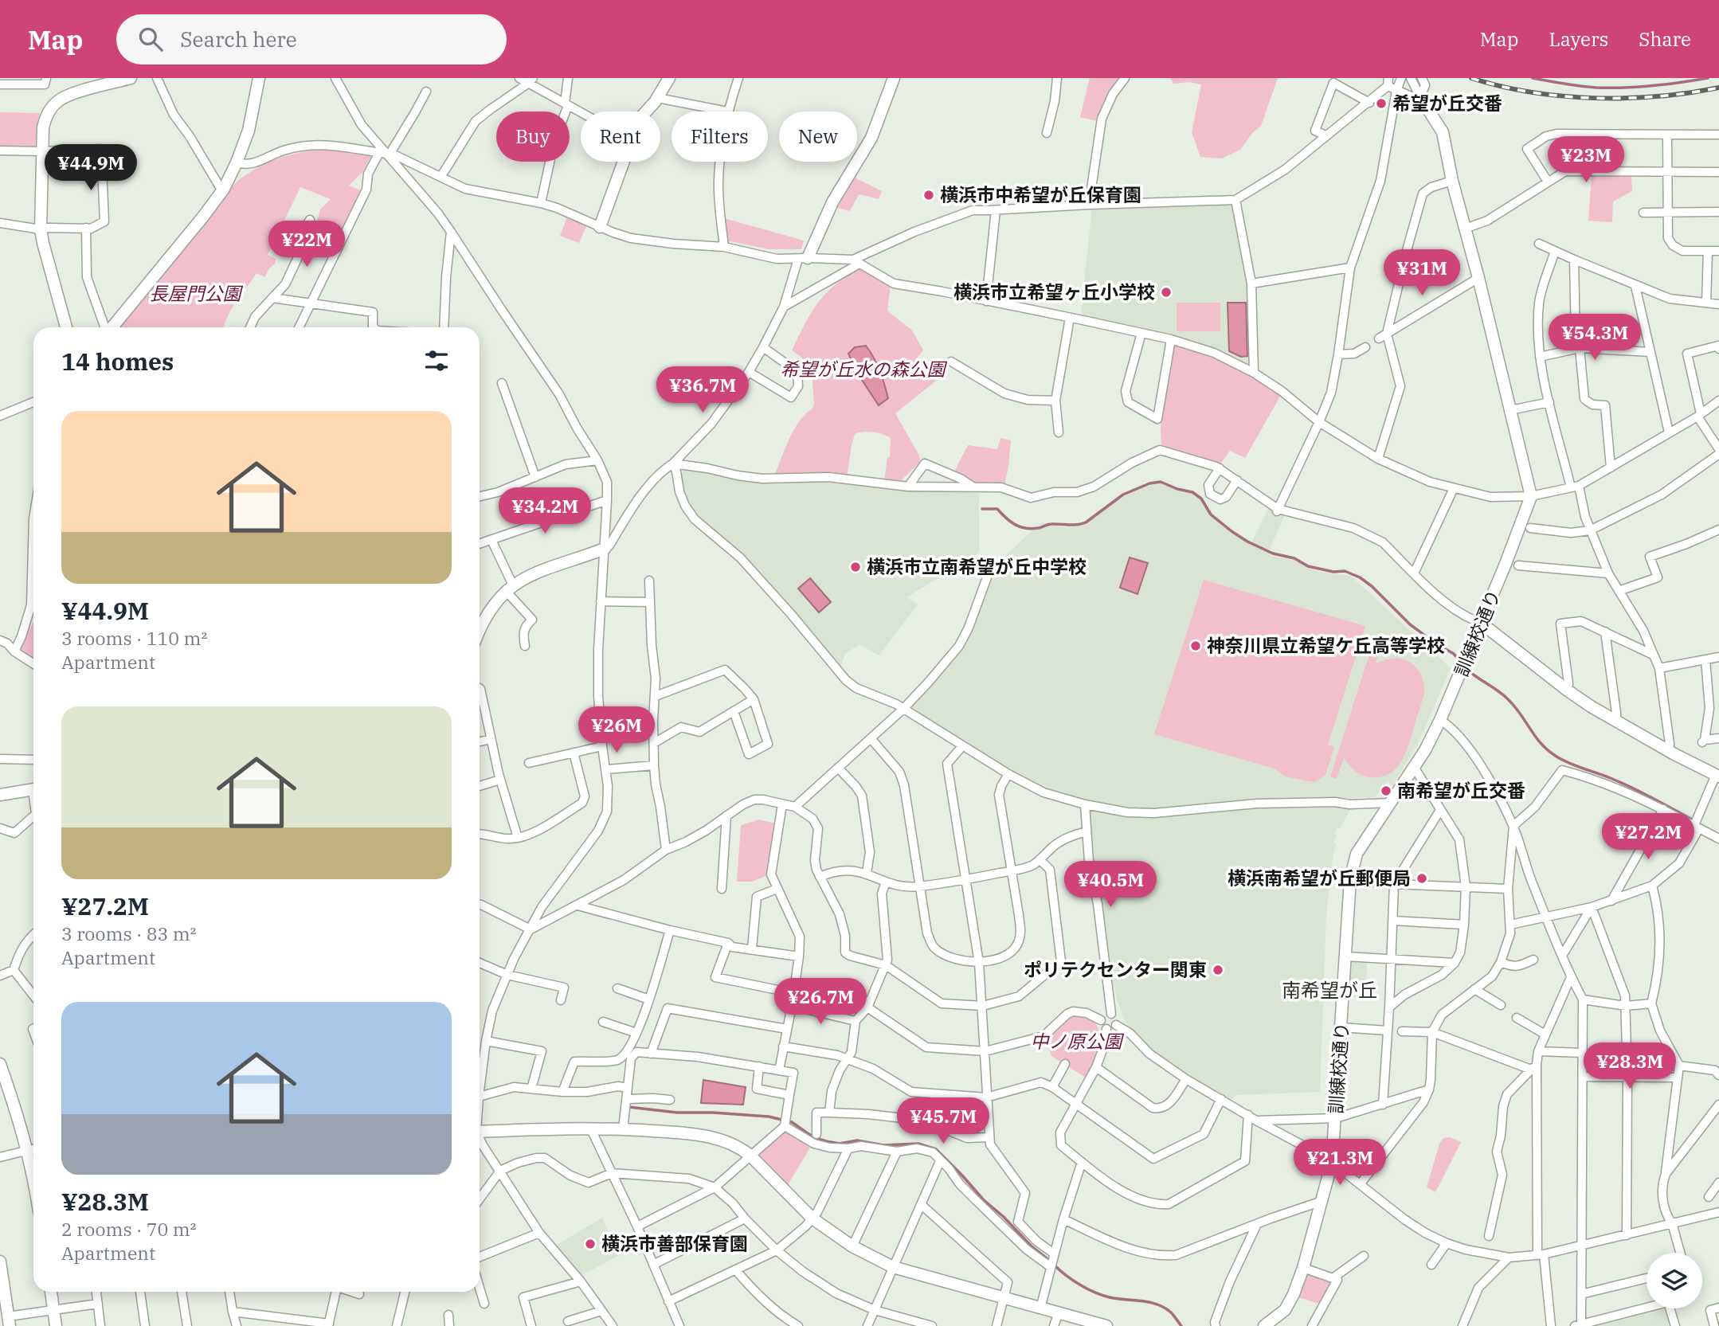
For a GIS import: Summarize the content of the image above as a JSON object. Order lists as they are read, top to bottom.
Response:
{
  "streets": {
    "street": ["訓練校通り"]
  },
  "districts": ["南希望が丘"],
  "parks": ["長屋門公園", "希望が丘水の森公園", "中ノ原公園"],
  "places": [
    "希望が丘交番",
    "横浜市中希望が丘保育園",
    "横浜市立希望ヶ丘小学校",
    "横浜市立南希望が丘中学校",
    "神奈川県立希望ケ丘高等学校",
    "南希望が丘交番",
    "横浜南希望が丘郵便局",
    "ポリテクセンター関東",
    "横浜市善部保育園"
  ],
  "page": {
    "header": "Map",
    "search": "Search here",
    "nav": ["Map", "Layers", "Share"],
    "chip": [
      "Buy",
      "Rent",
      "Filters",
      "New"
    ],
    "price": [
      "¥23M",
      "¥44.9M",
      "¥22M",
      "¥31M",
      "¥54.3M",
      "¥36.7M",
      "¥34.2M",
      "¥26M",
      "¥27.2M",
      "¥40.5M",
      "¥26.7M",
      "¥28.3M",
      "¥45.7M",
      "¥21.3M"
    ],
    "heading": "14 homes",
    "list": [
      {
        "name": "¥44.9M",
        "note": "3 rooms · 110 m² · Apartment"
      },
      {
        "name": "¥27.2M",
        "note": "3 rooms · 83 m² · Apartment"
      },
      {
        "name": "¥28.3M",
        "note": "2 rooms · 70 m² · Apartment"
      }
    ]
  }
}
